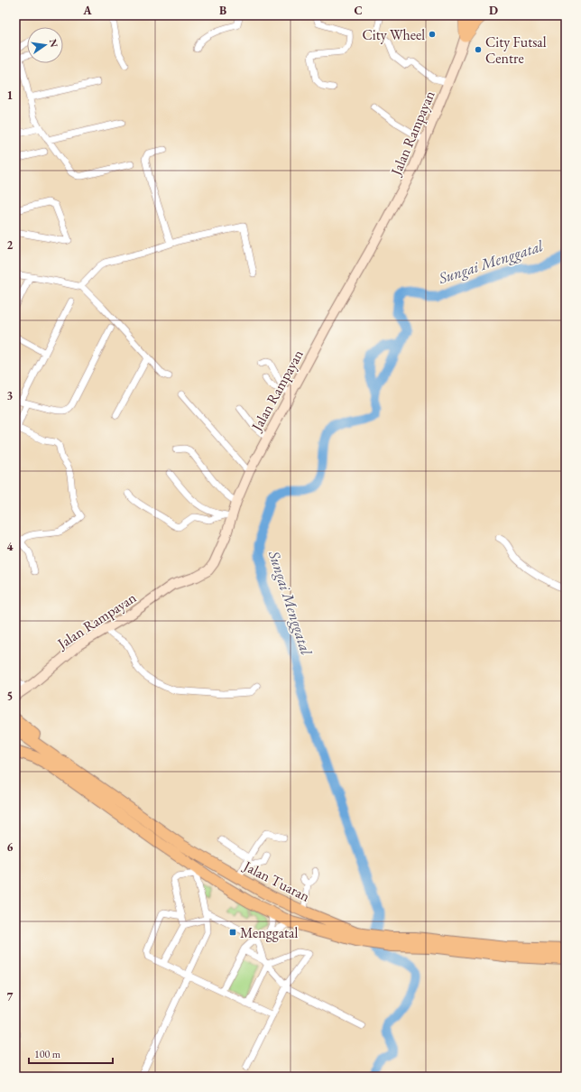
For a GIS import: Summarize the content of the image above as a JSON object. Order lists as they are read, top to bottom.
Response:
{
  "streets": {
    "main road": ["Jalan Tuaran"],
    "street": ["Jalan Rampayan"]
  },
  "water": ["Sungai Menggatal"],
  "places": {
    "other": ["City Wheel", "City Futsal Centre"],
    "transit": ["Menggatal"]
  },
  "scale_bar": "100 m",
  "north": "right",
  "grid": {
    "columns": [
      "A",
      "B",
      "C",
      "D"
    ],
    "rows": [
      "1",
      "2",
      "3",
      "4",
      "5",
      "6",
      "7"
    ]
  }
}
